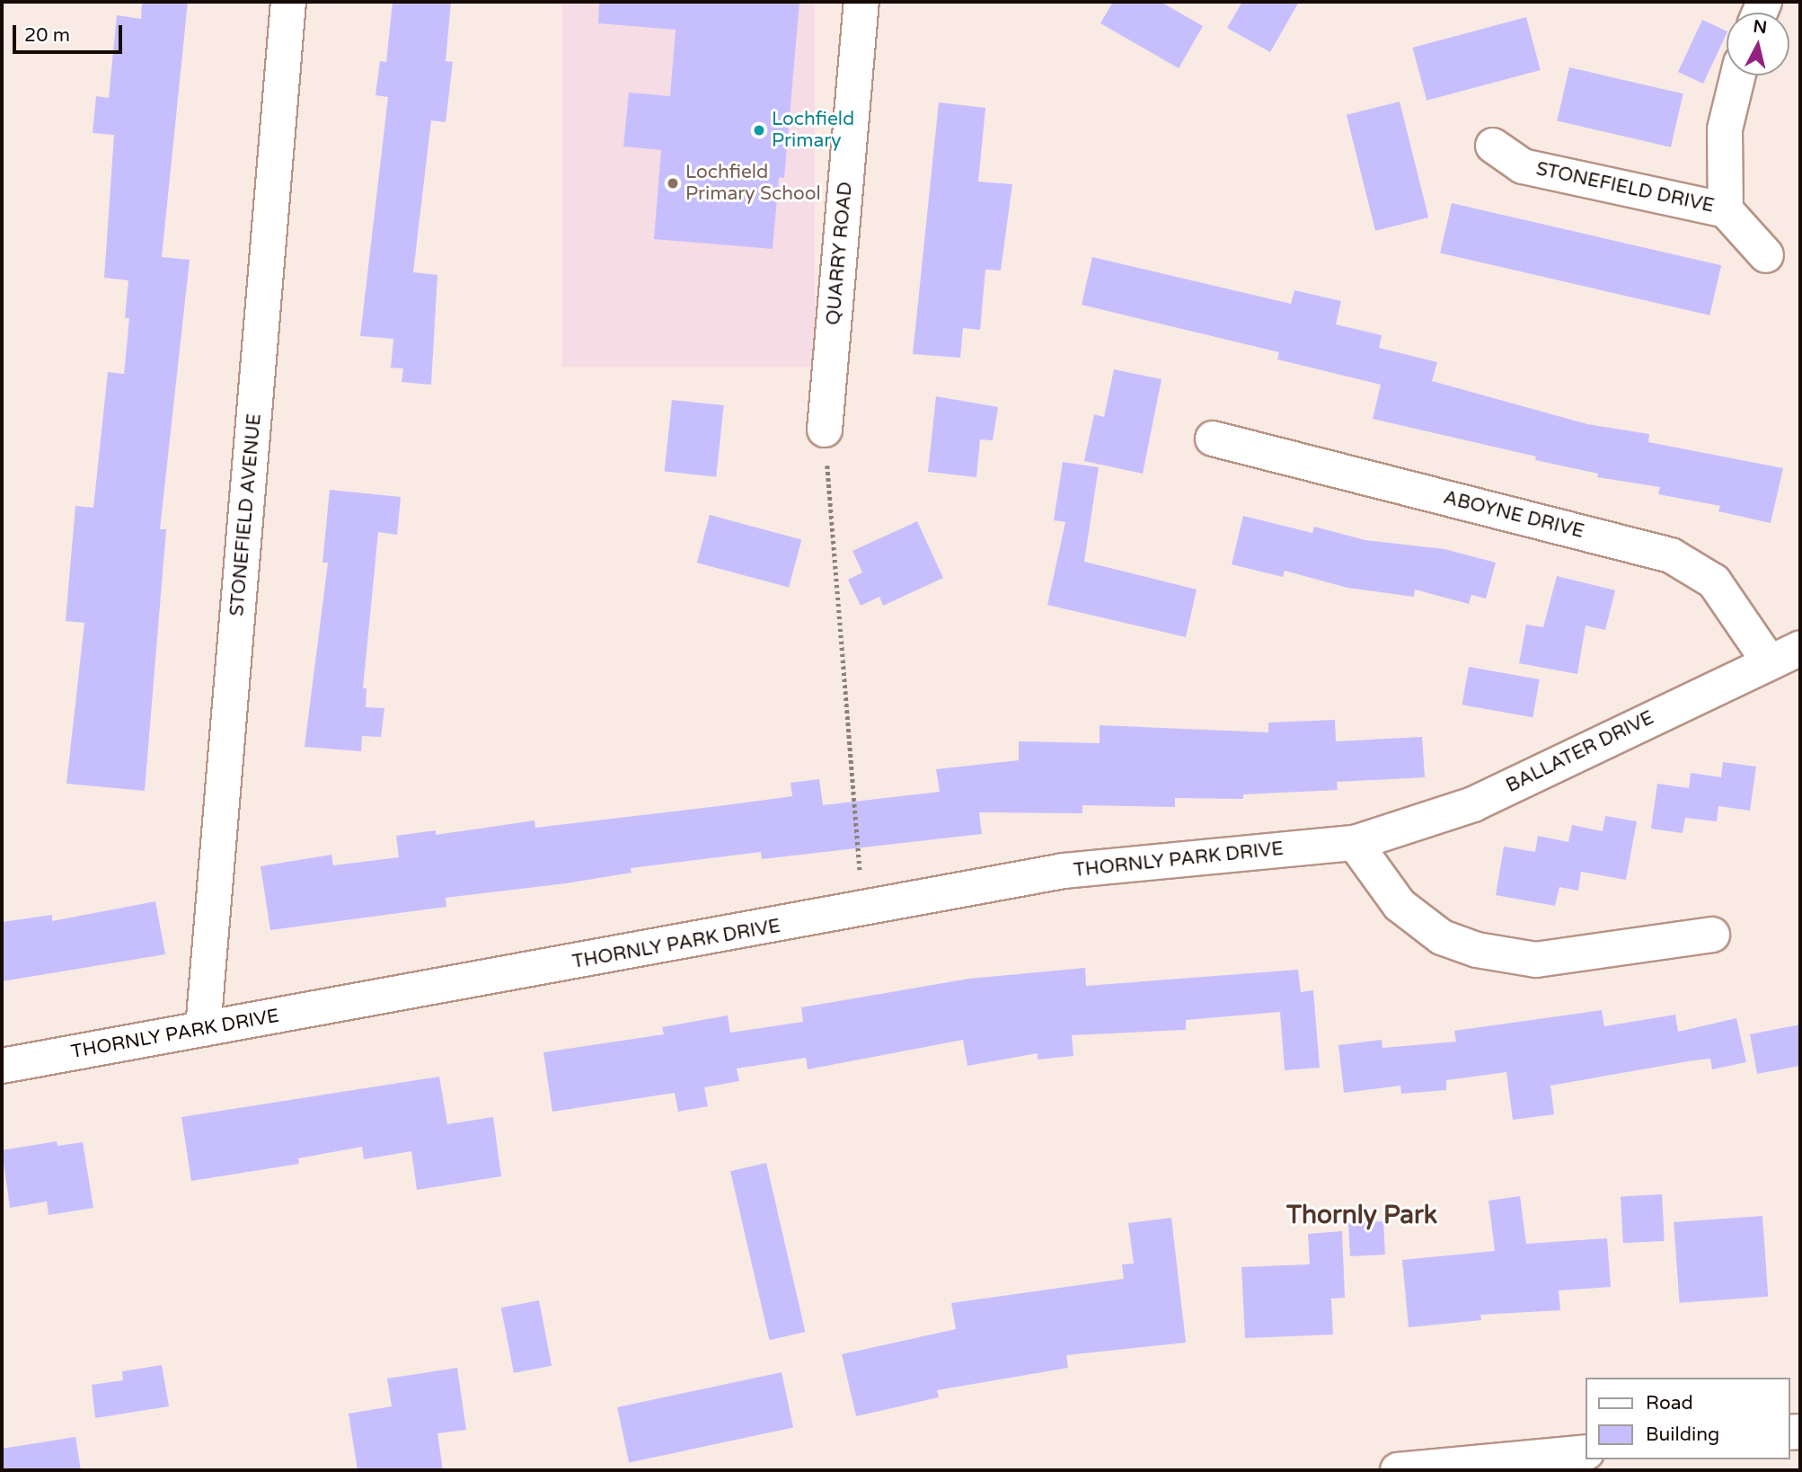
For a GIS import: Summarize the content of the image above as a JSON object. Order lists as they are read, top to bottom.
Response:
{
  "streets": {
    "street": [
      "STONEFIELD DRIVE",
      "QUARRY ROAD",
      "STONEFIELD AVENUE",
      "ABOYNE DRIVE",
      "BALLATER DRIVE",
      "THORNLY PARK DRIVE"
    ]
  },
  "crossings": [
    ["STONEFIELD AVENUE", "THORNLY PARK DRIVE"],
    ["ABOYNE DRIVE", "BALLATER DRIVE"],
    ["BALLATER DRIVE", "THORNLY PARK DRIVE"]
  ],
  "districts": ["Thornly Park"],
  "places": ["Lochfield Primary", "Lochfield Primary School"],
  "legend": ["Road", "Building"],
  "scale_bar": "20 m",
  "north": "top"
}
